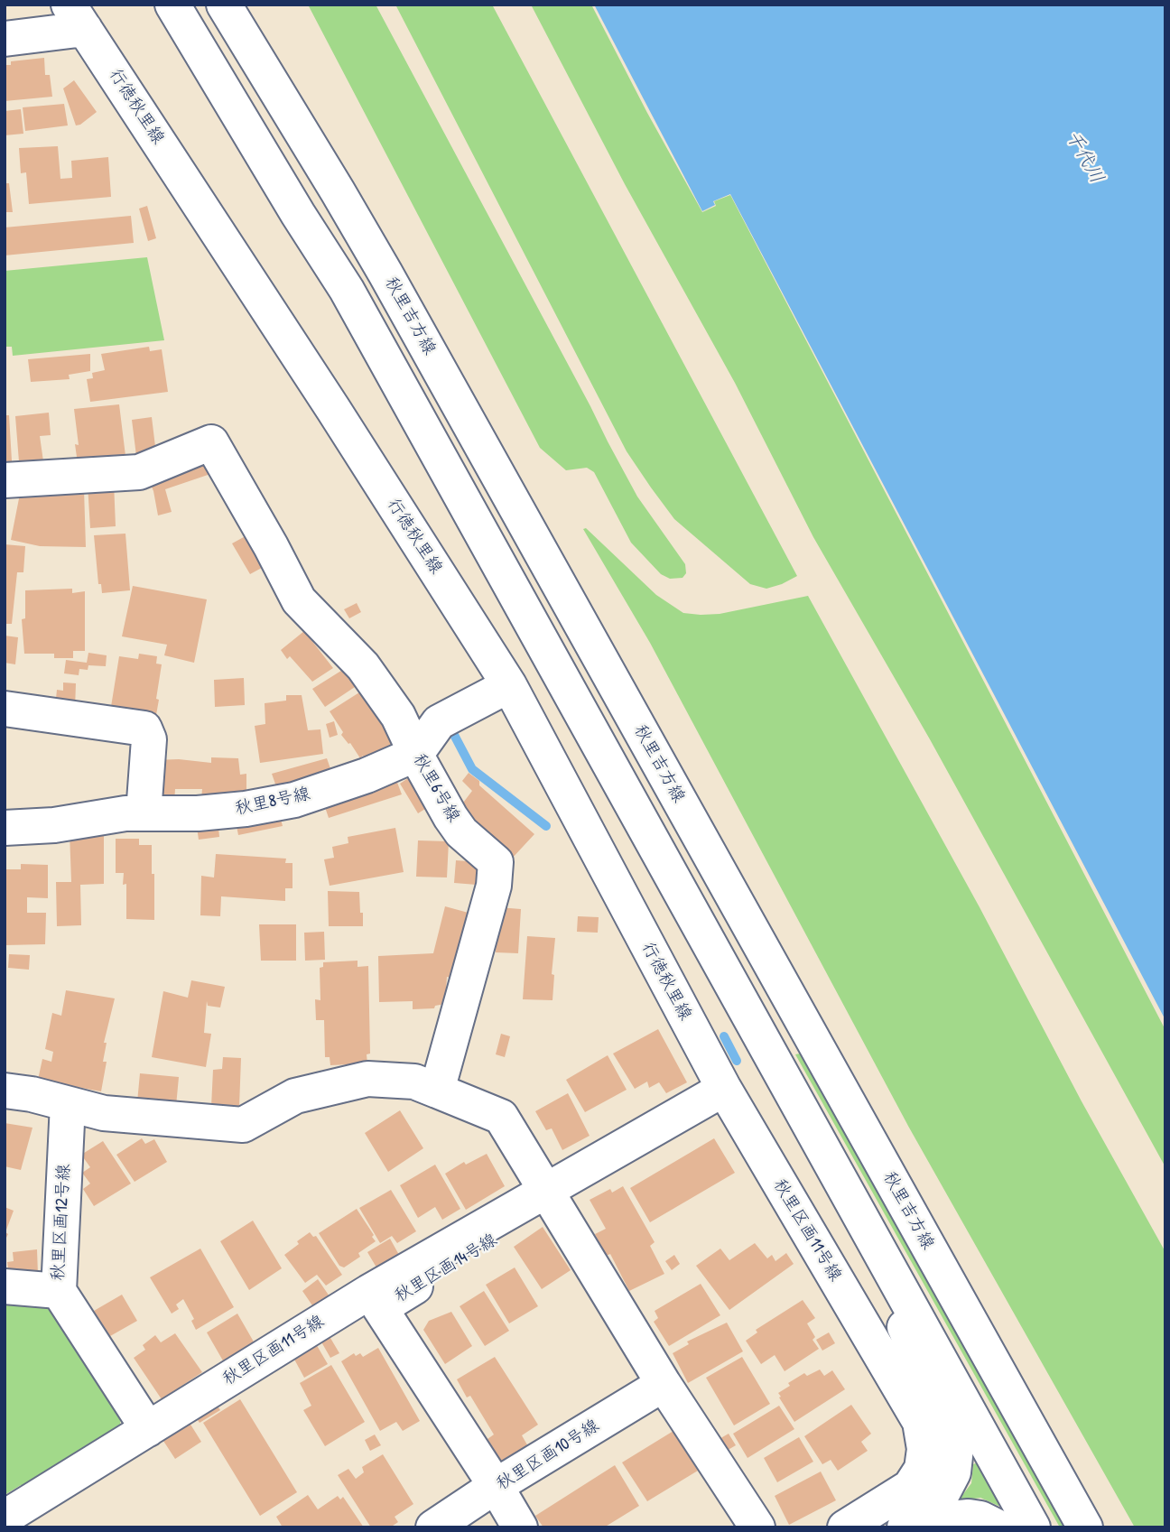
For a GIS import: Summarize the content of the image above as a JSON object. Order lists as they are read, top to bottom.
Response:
{
  "streets": {
    "street": [
      "行徳秋里線",
      "秋里吉方線",
      "秋里6号線",
      "秋里8号線",
      "秋里区画12号線",
      "秋里区画11号線",
      "秋里区画14号線",
      "秋里区画10号線"
    ]
  },
  "crossings": [
    ["行徳秋里線", "秋里区画11号線"],
    ["秋里6号線", "秋里8号線"],
    ["秋里区画12号線", "秋里区画11号線"],
    ["秋里区画11号線", "秋里区画14号線"],
    ["秋里区画14号線", "秋里区画10号線"]
  ],
  "water": ["千代川"]
}
